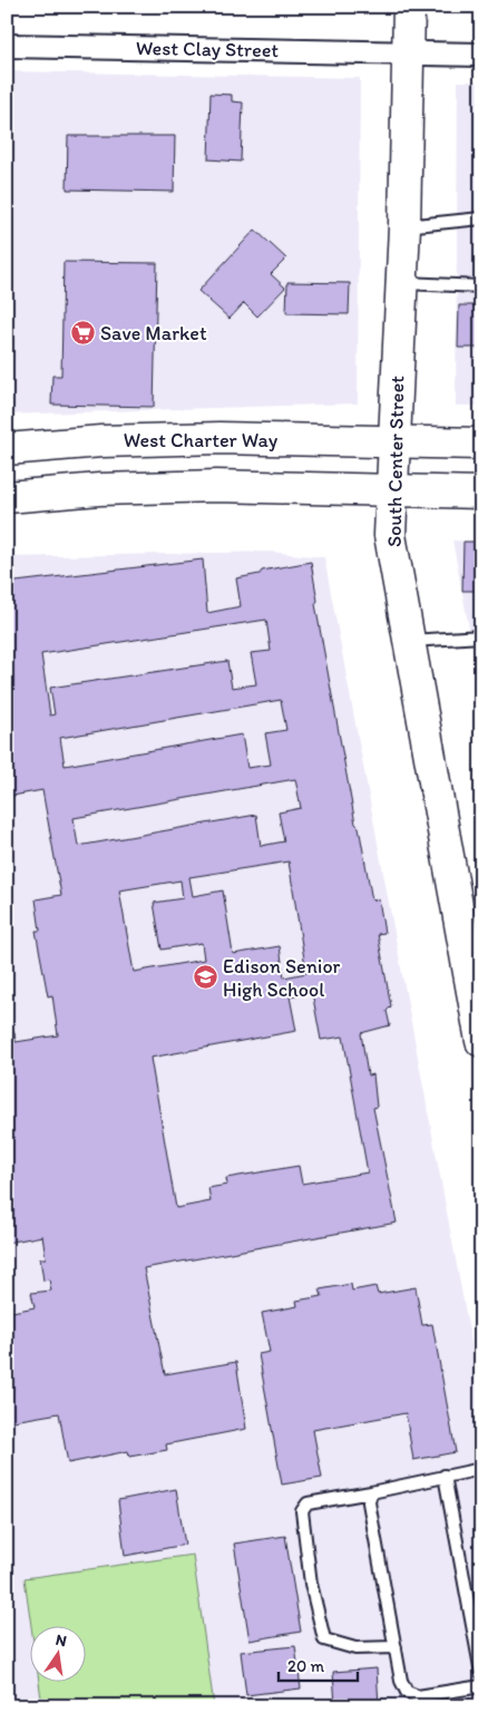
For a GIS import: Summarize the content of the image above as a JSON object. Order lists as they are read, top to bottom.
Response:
{
  "streets": {
    "main road": ["West Charter Way", "South Center Street"],
    "street": ["West Clay Street"]
  },
  "crossings": [
    ["West Clay Street", "South Center Street"],
    ["West Charter Way", "South Center Street"]
  ],
  "places": {
    "supermarket": ["Save Market"],
    "school or university": ["Edison Senior High School"]
  },
  "scale_bar": "20 m",
  "north": "top"
}
